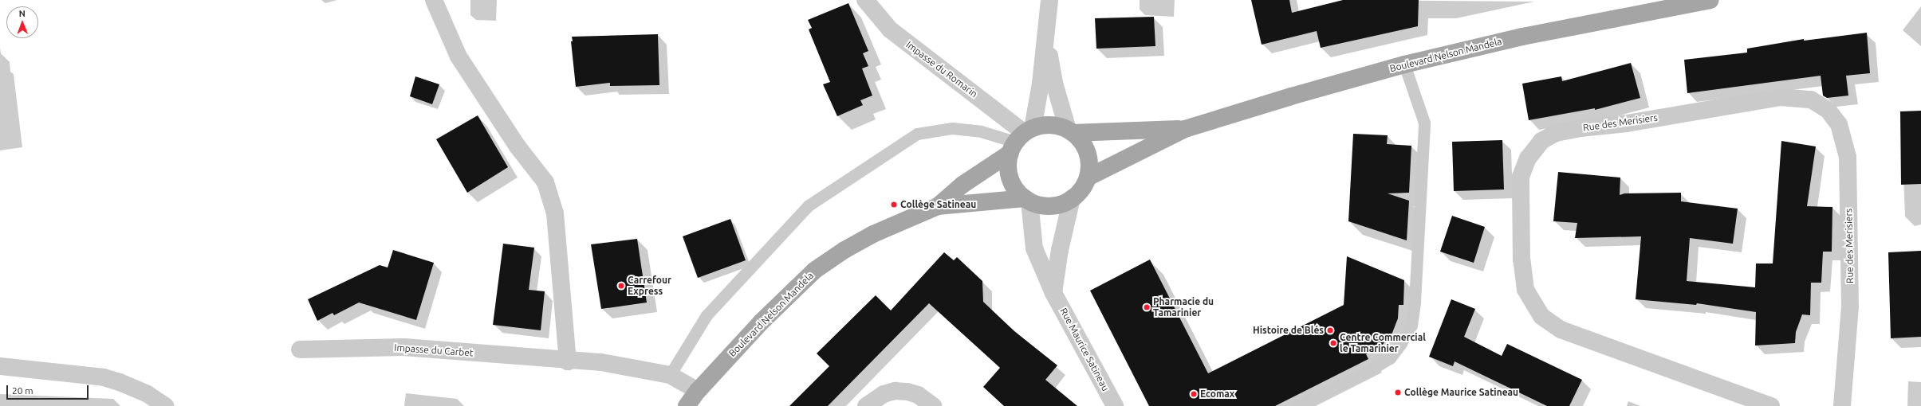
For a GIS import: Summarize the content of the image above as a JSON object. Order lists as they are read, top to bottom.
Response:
{
  "streets": {
    "main road": ["Boulevard Nelson Mandela"],
    "street": [
      "Impasse du Romarin",
      "Rue des Merisiers",
      "Rue Maurice Satineau",
      "Impasse du Carbet"
    ]
  },
  "crossings": [
    ["Boulevard Nelson Mandela", "Impasse du Romarin"],
    ["Boulevard Nelson Mandela", "Rue Maurice Satineau"],
    ["Impasse du Romarin", "Rue Maurice Satineau"]
  ],
  "places": [
    "Collège Satineau",
    "Carrefour Express",
    "Pharmacie du Tamarinier",
    "Histoire de Blés",
    "Centre Commercial le Tamarinier",
    "Collège Maurice Satineau",
    "Ecomax"
  ],
  "scale_bar": "20 m",
  "north": "top"
}
